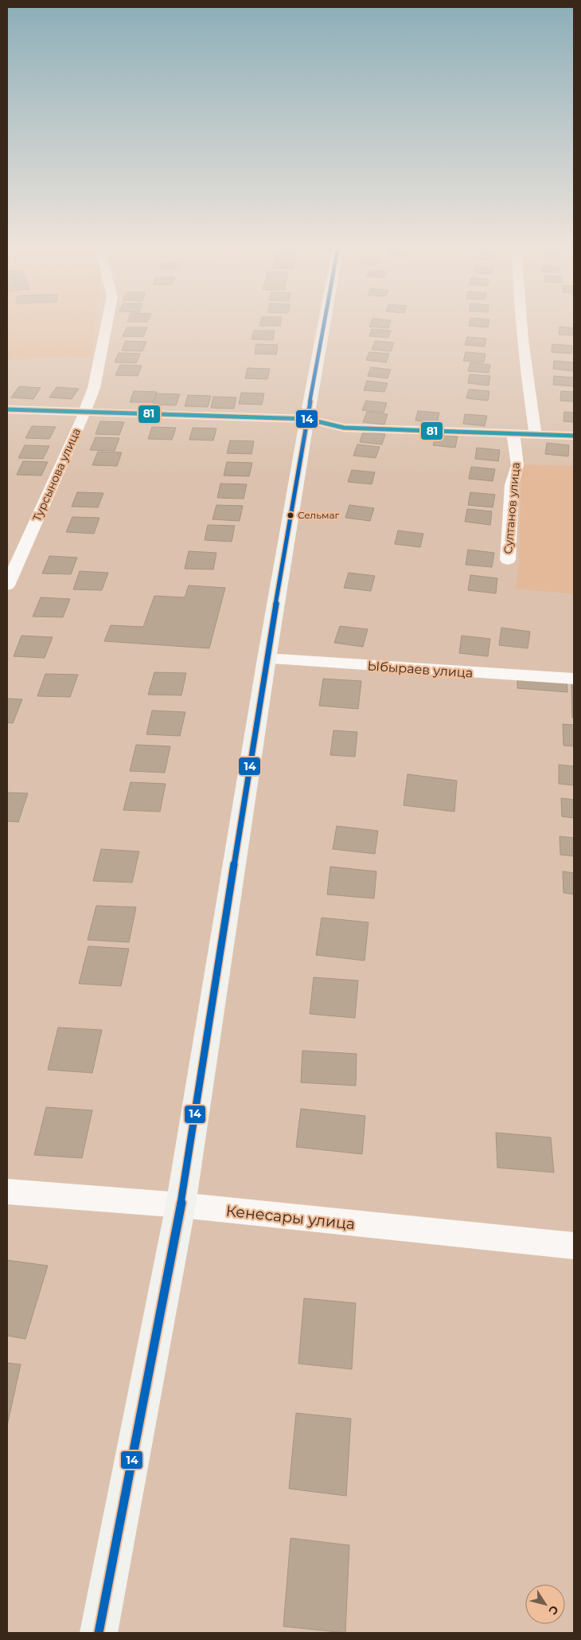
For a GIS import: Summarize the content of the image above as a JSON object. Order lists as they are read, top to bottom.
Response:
{
  "streets": {
    "street": [
      "Турсынова улица",
      "Султанов улица",
      "Ыбыраев улица",
      "Кенесары улица"
    ]
  },
  "places": ["Сельмаг"],
  "lines": ["transit line 14", "transit line 81"],
  "north": "bottom right"
}
